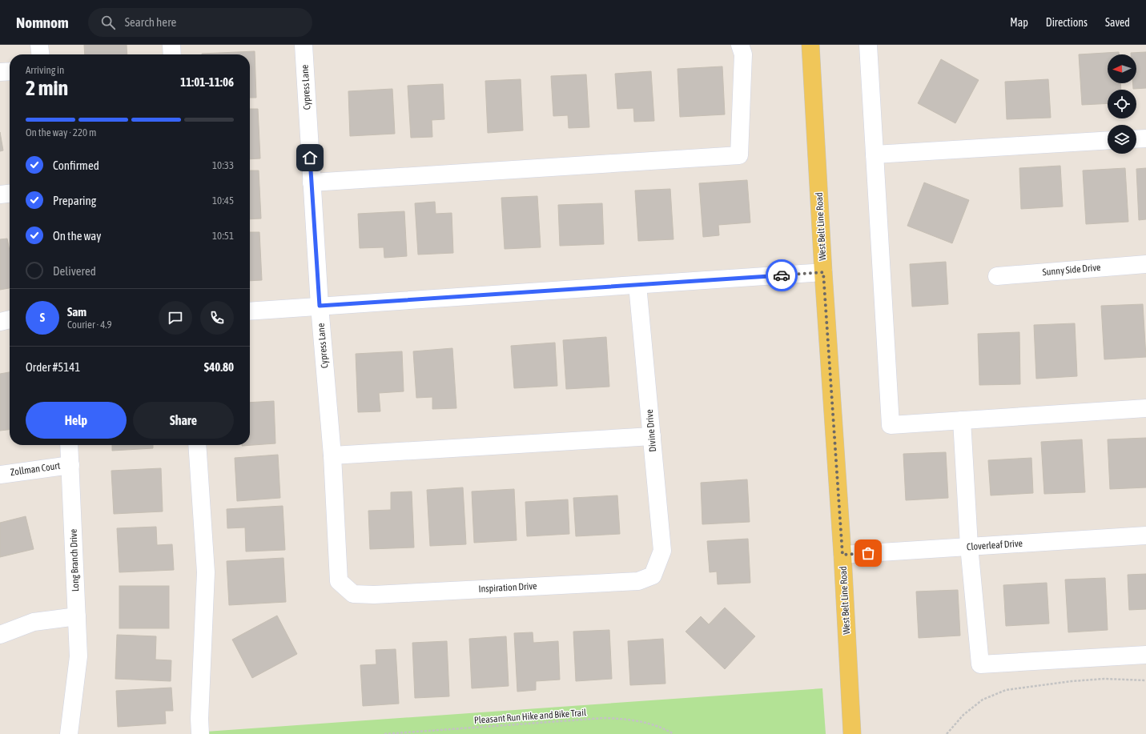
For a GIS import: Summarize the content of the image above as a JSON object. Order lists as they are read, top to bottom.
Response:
{
  "streets": {
    "main road": ["West Belt Line Road"],
    "street": [
      "Cypress Lane",
      "Sunny Side Drive",
      "Divine Drive",
      "Zollman Court",
      "Cloverleaf Drive",
      "Long Branch Drive",
      "Inspiration Drive"
    ],
    "path": ["Pleasant Run Hike and Bike Trail"]
  },
  "crossings": [
    ["Cypress Lane", "Inspiration Drive"],
    ["West Belt Line Road", "Cloverleaf Drive"],
    ["Divine Drive", "Inspiration Drive"],
    ["Zollman Court", "Long Branch Drive"]
  ],
  "north": "left",
  "page": {
    "header": "Nomnom",
    "search": "Search here",
    "nav": ["Map", "Directions", "Saved"],
    "heading": ["2 min", "Arriving in", "11:01–11:06"],
    "panel": [
      "Sam",
      "Courier · 4.9",
      "Order #5141",
      "$40.80"
    ],
    "bar": "On the way · 220 m",
    "list": [
      ["Confirmed", "10:33"],
      ["Preparing", "10:45"],
      ["On the way", "10:51"],
      "Delivered"
    ],
    "round": "S",
    "buttons": ["Help", "Share"]
  }
}
